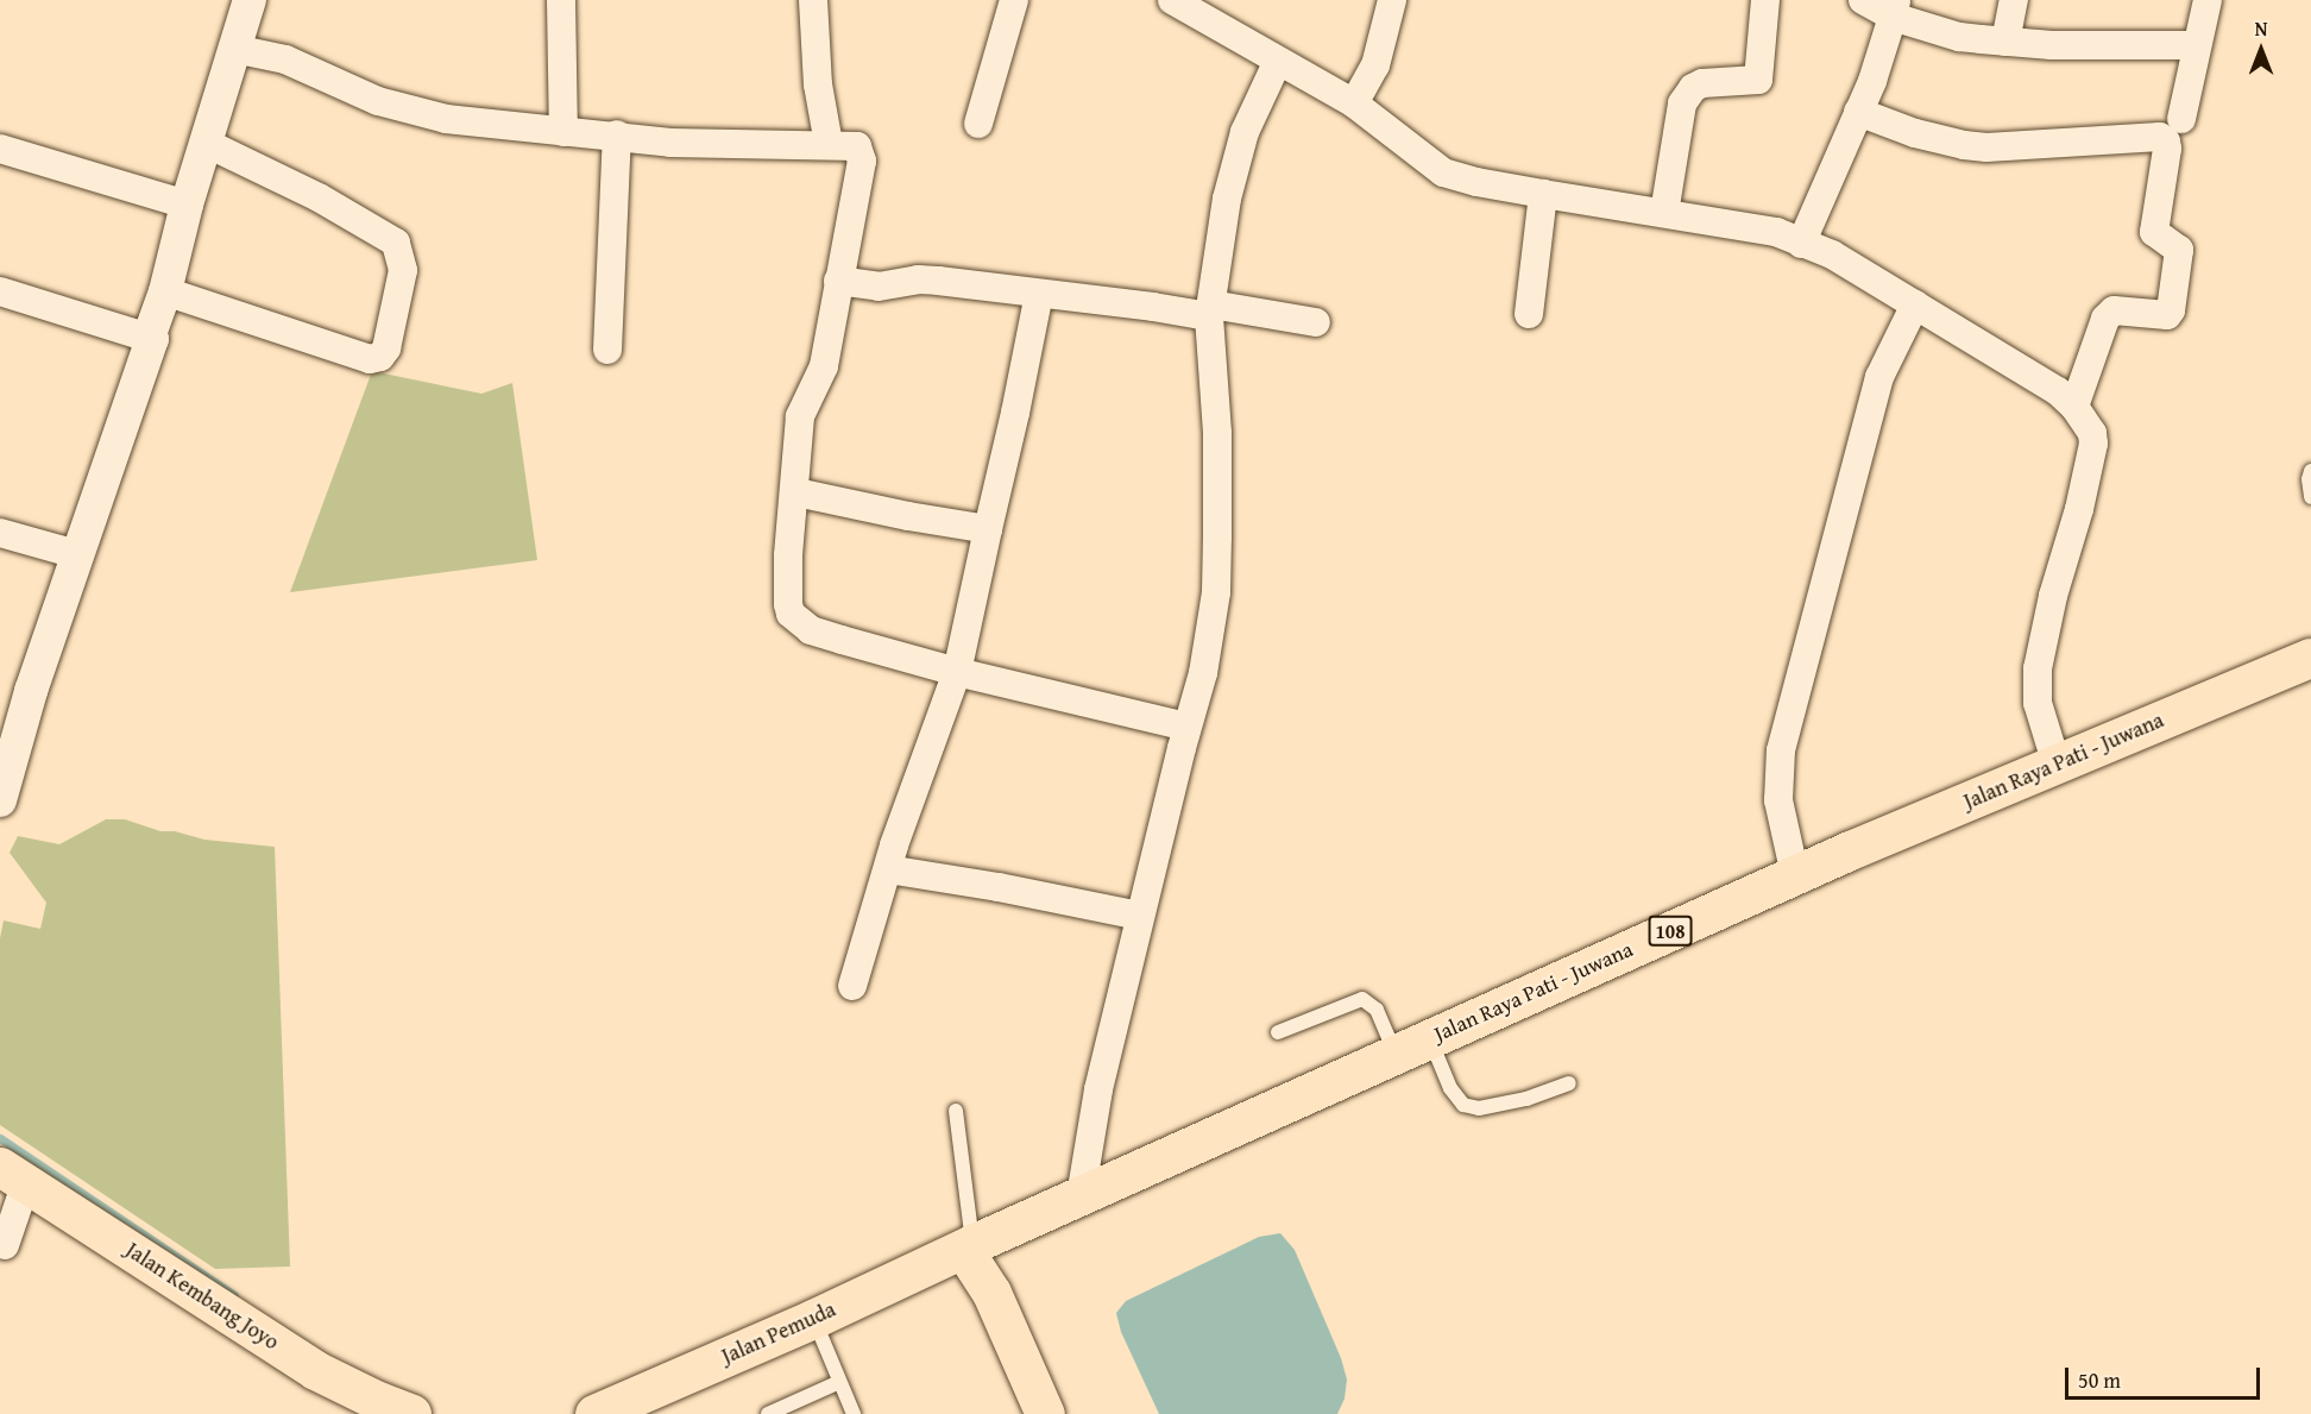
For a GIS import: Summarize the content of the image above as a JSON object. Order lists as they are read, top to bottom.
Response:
{
  "streets": {
    "main road": [
      "Jalan Raya Pati - Juwana",
      "108",
      "Jalan Kembang Joyo",
      "Jalan Pemuda"
    ]
  },
  "crossings": [
    ["Jalan Raya Pati - Juwana", "Jalan Pemuda"]
  ],
  "scale_bar": "50 m",
  "north": "top"
}
